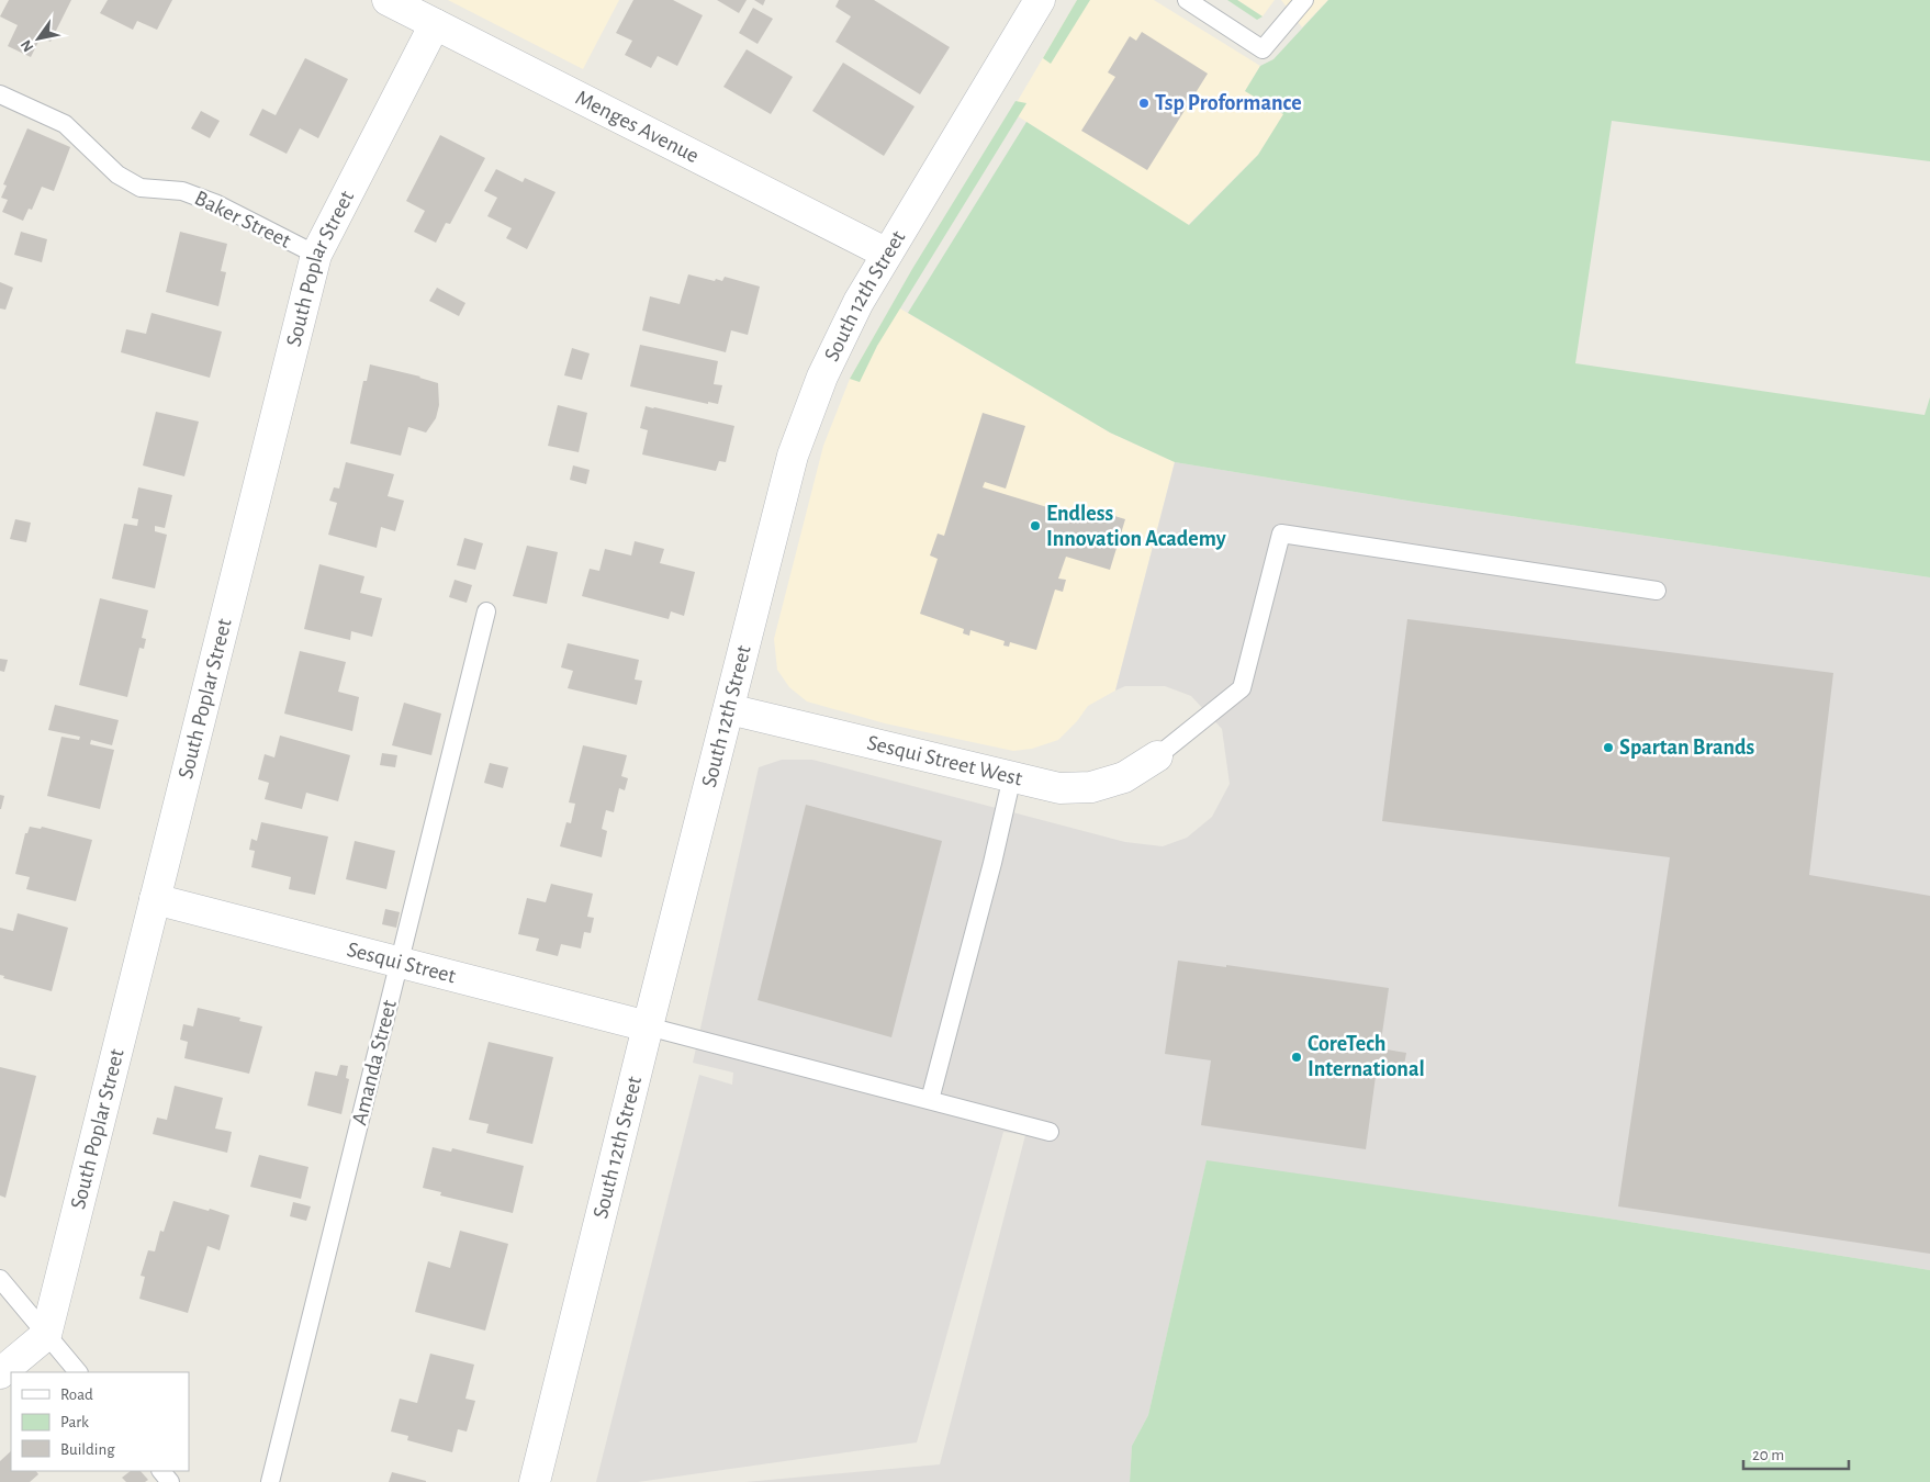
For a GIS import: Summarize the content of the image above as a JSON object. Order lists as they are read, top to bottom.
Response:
{
  "streets": {
    "street": [
      "Menges Avenue",
      "South Poplar Street",
      "South 12th Street",
      "Sesqui Street West",
      "Sesqui Street"
    ],
    "lane": ["Baker Street", "Amanda Street"]
  },
  "crossings": [
    ["Menges Avenue", "South Poplar Street"],
    ["Menges Avenue", "South 12th Street"],
    ["Baker Street", "South Poplar Street"],
    ["South Poplar Street", "Sesqui Street"],
    ["South 12th Street", "Sesqui Street West"],
    ["South 12th Street", "Sesqui Street"],
    ["Sesqui Street", "Amanda Street"]
  ],
  "places": [
    "Tsp Proformance",
    "Endless Innovation Academy",
    "Spartan Brands",
    "CoreTech International"
  ],
  "legend": ["Road", "Park", "Building"],
  "scale_bar": "20 m",
  "north": "bottom left"
}
